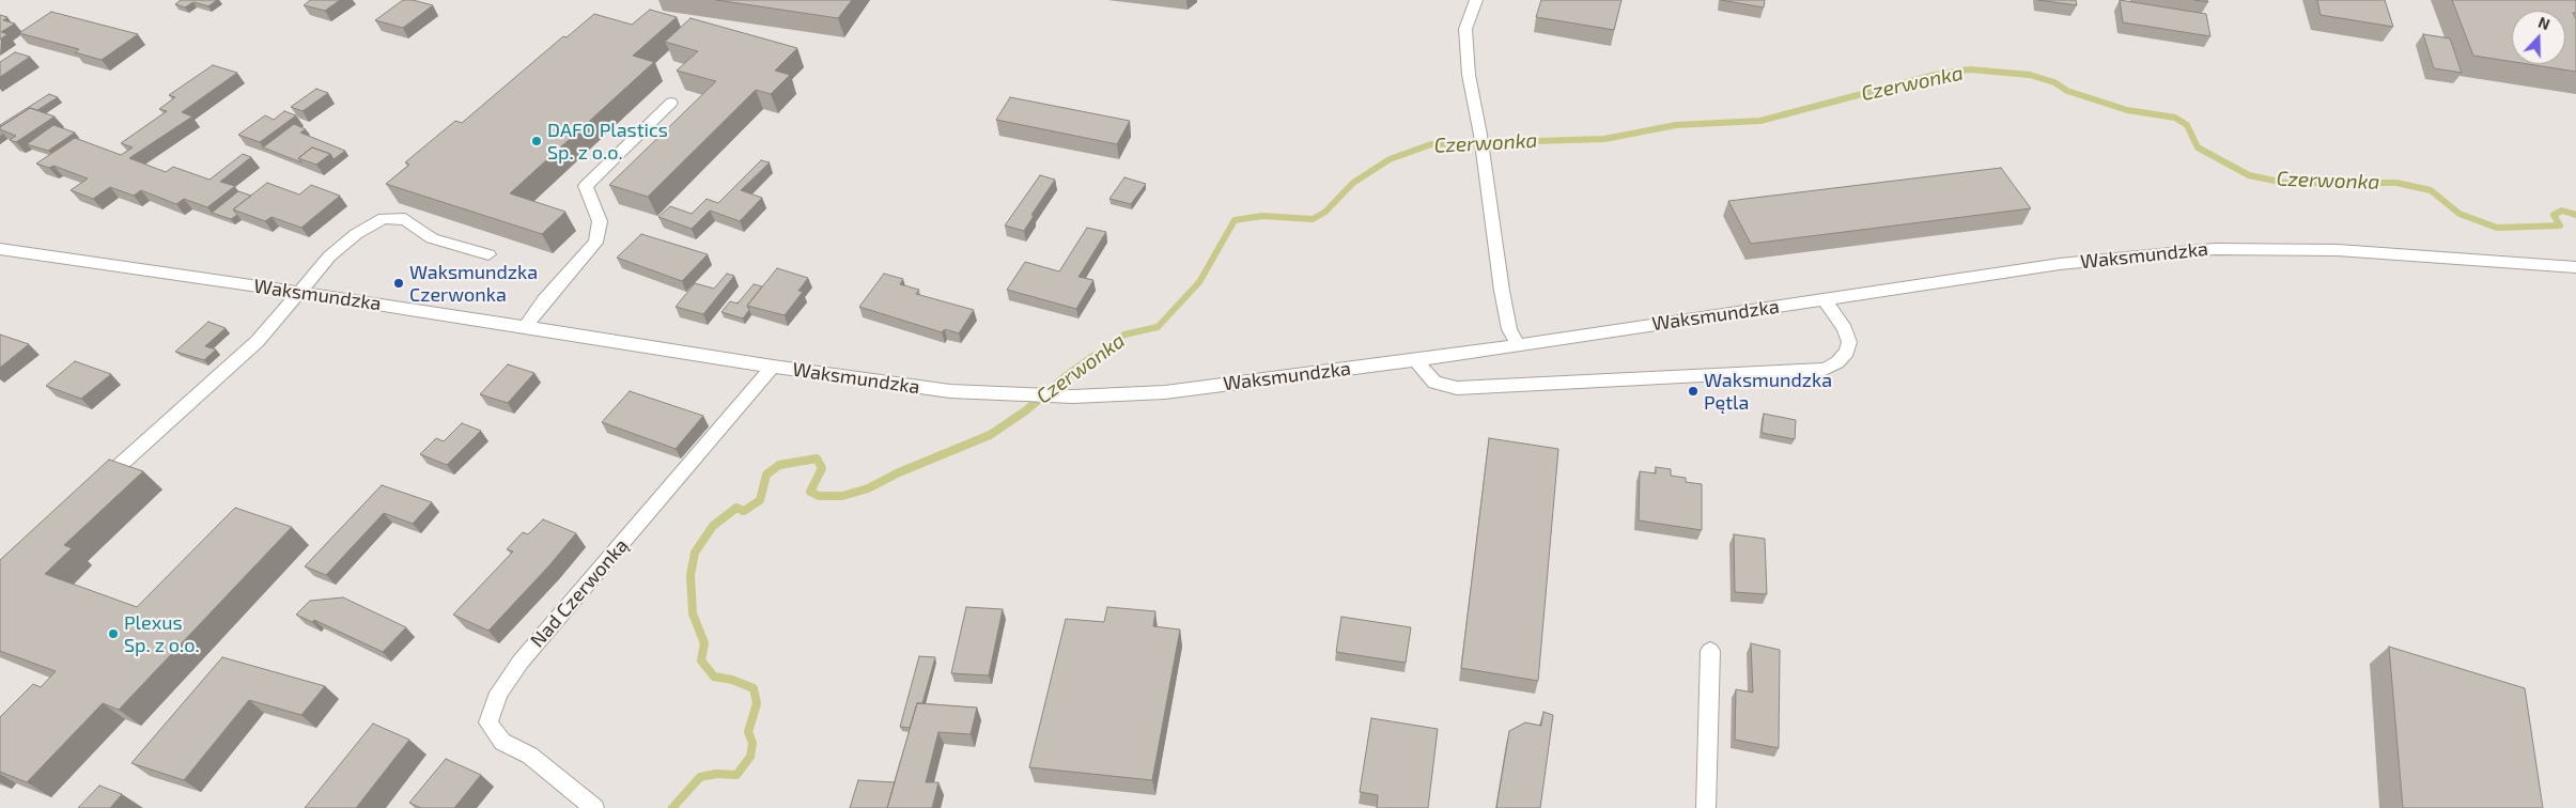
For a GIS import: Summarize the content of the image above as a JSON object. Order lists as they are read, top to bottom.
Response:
{
  "streets": {
    "street": ["Waksmundzka", "Nad Czerwonką"]
  },
  "crossings": [
    ["Waksmundzka", "Nad Czerwonką"]
  ],
  "water": ["Czerwonka"],
  "places": [
    "DAFO Plastics Sp. z o.o.",
    "Waksmundzka Czerwonka",
    "Waksmundzka Pętla",
    "Plexus Sp. z o.o."
  ],
  "north": "top"
}
